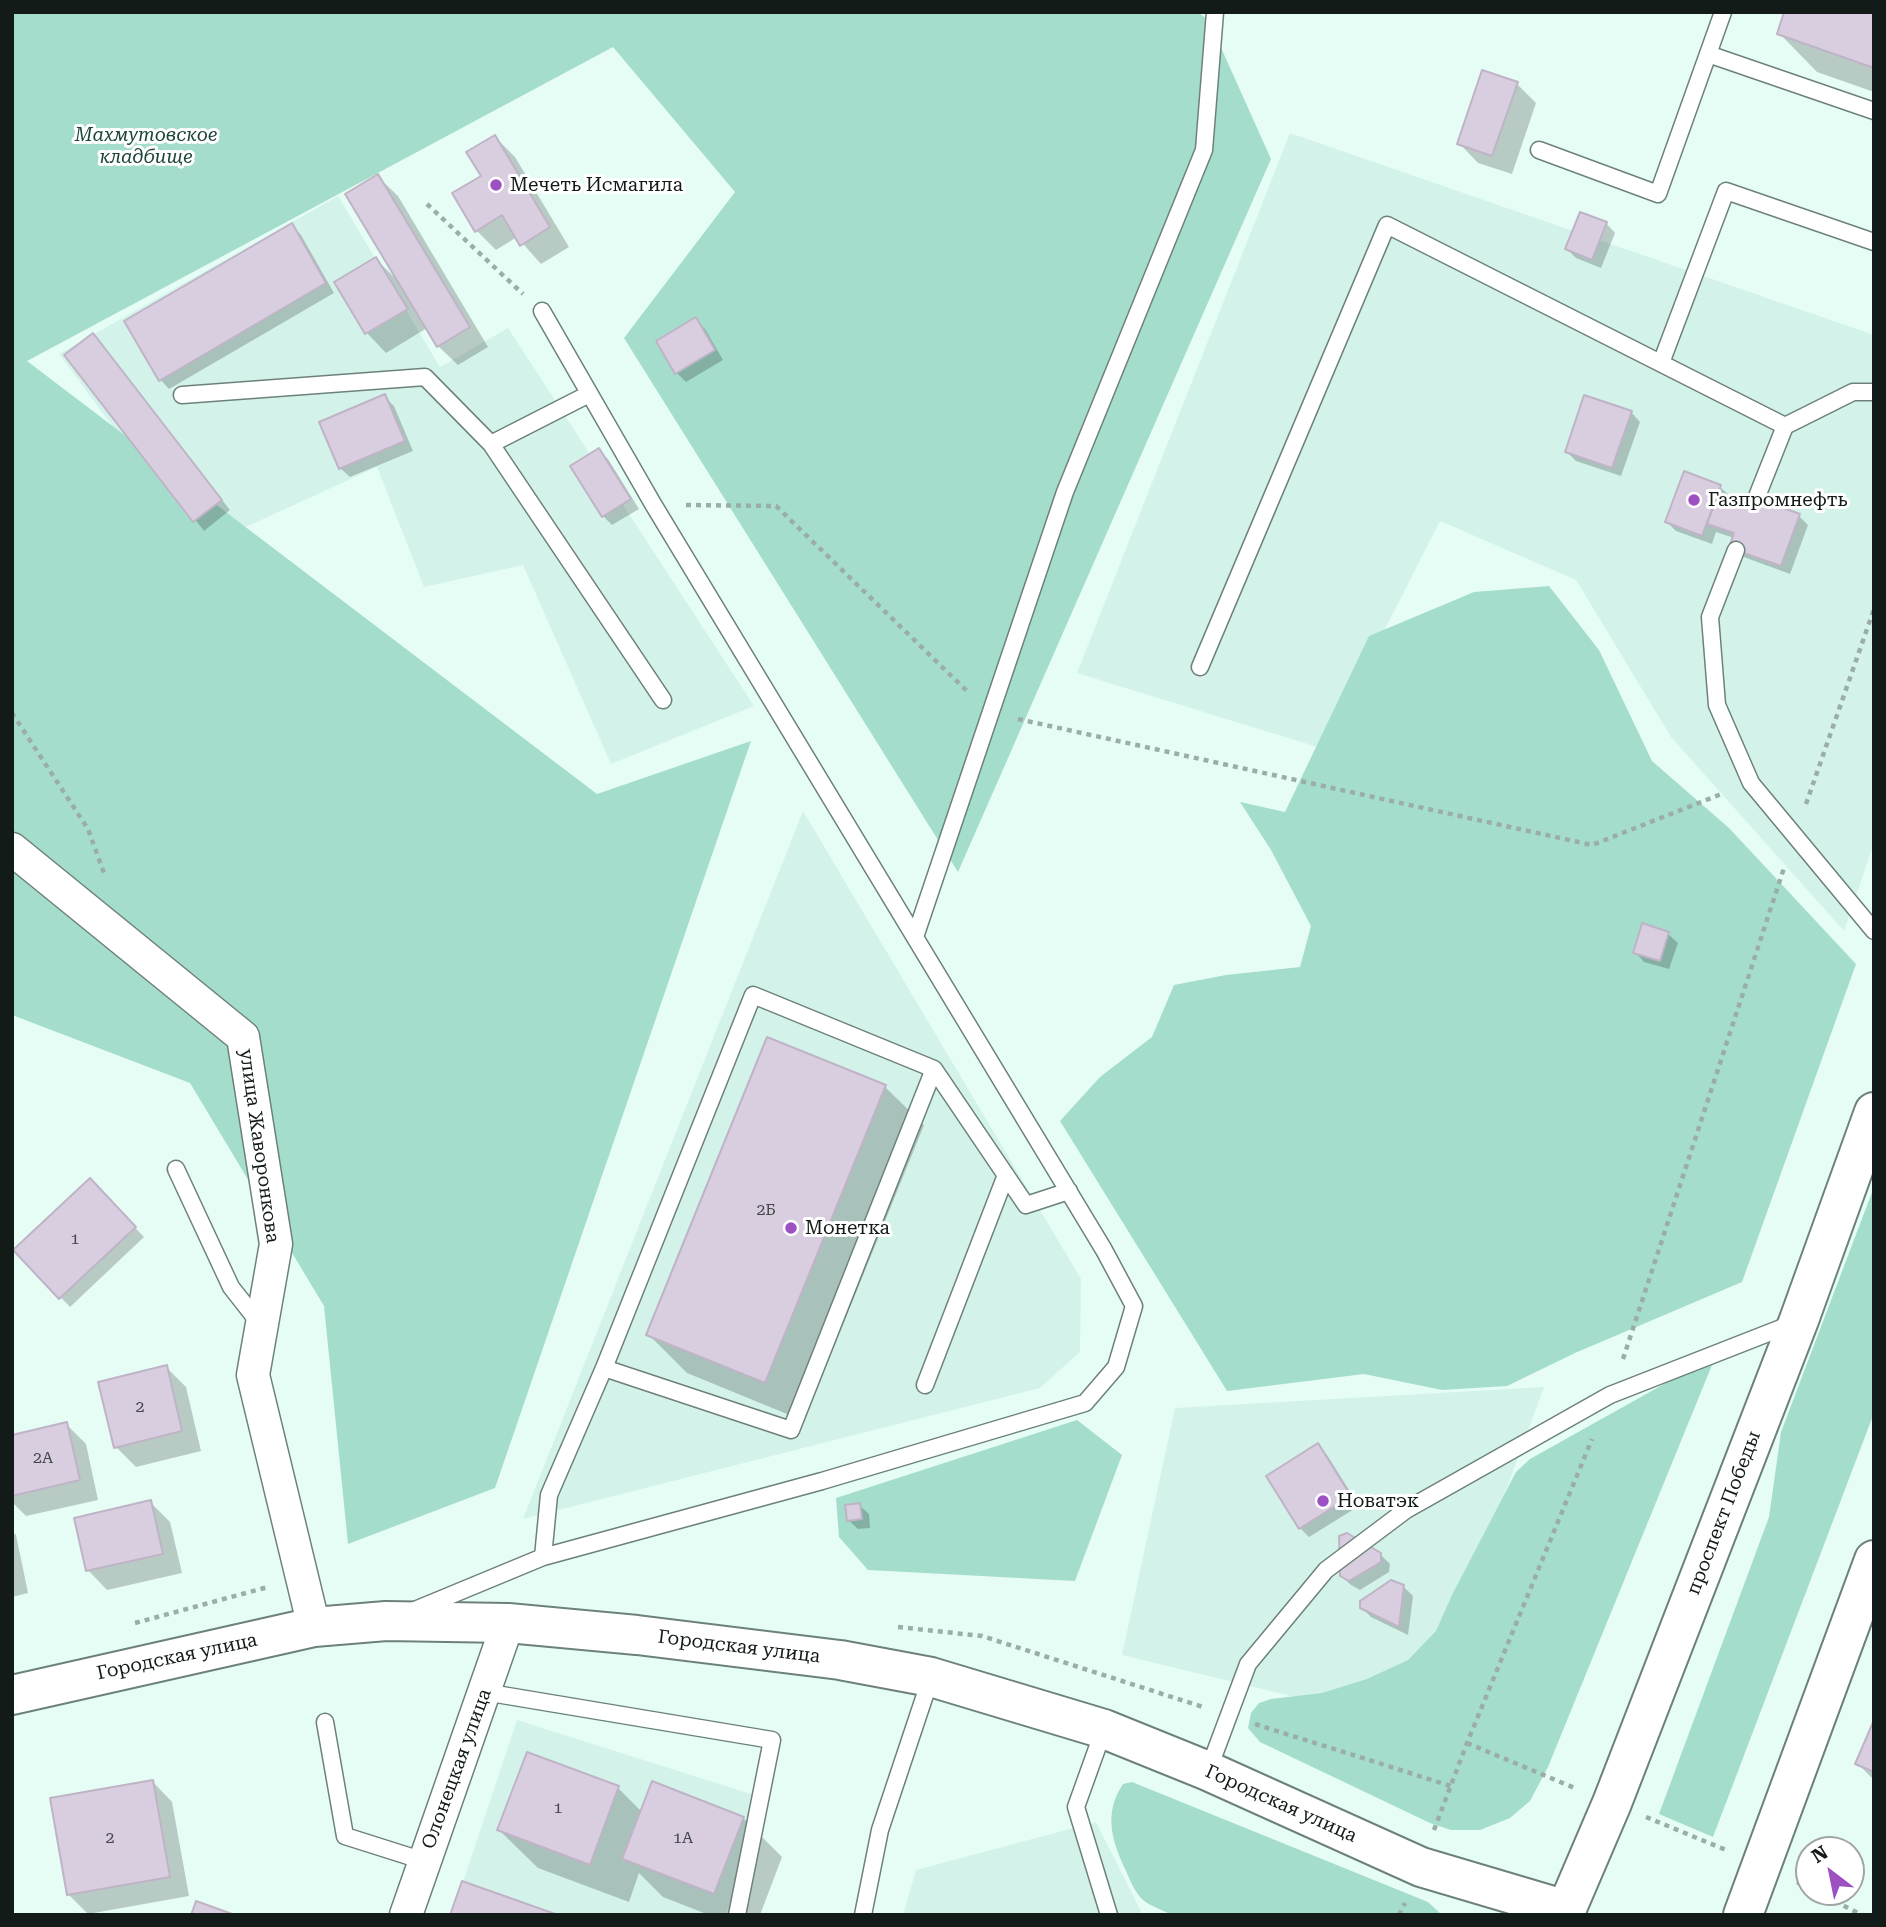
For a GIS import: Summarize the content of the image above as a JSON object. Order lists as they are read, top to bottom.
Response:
{
  "streets": {
    "street": [
      "улица Жаворонкова",
      "проспект Победы",
      "Городская улица",
      "Олонецкая улица"
    ]
  },
  "crossings": [
    ["улица Жаворонкова", "Городская улица"],
    ["проспект Победы", "Городская улица"],
    ["Городская улица", "Олонецкая улица"]
  ],
  "parks": ["Махмутовское кладбище"],
  "places": [
    "Мечеть Исмагила",
    "Газпромнефть",
    "Монетка",
    "Новатэк"
  ],
  "house_numbers": [
    "2Б",
    "1",
    "2",
    "2А",
    "1",
    "2",
    "1А"
  ],
  "north": "top left"
}
